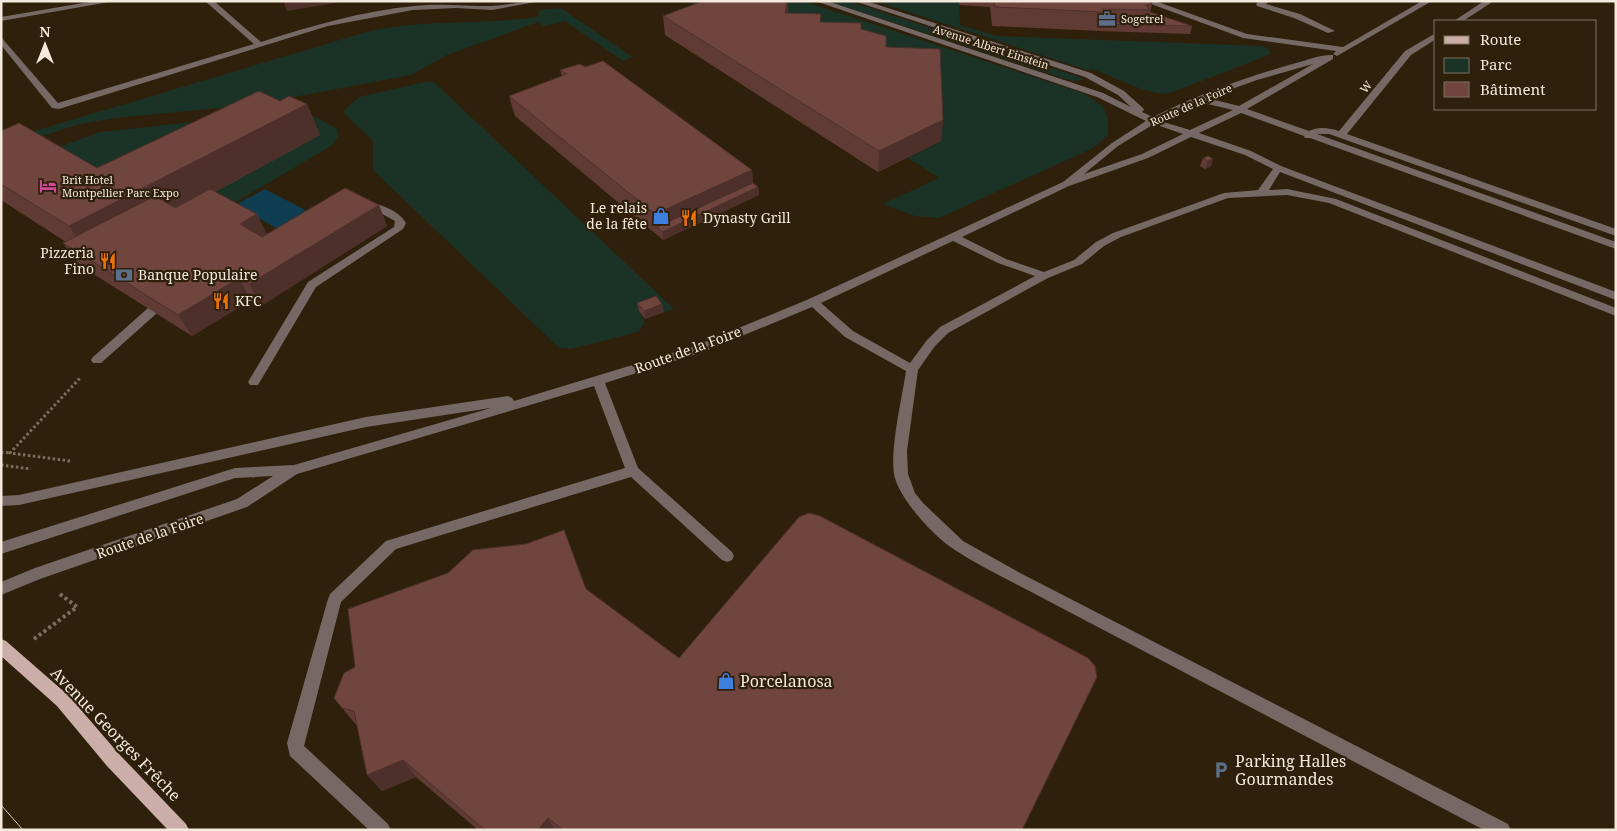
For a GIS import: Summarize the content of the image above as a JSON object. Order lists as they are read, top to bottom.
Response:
{
  "streets": {
    "main road": ["Avenue Georges Frêche"],
    "street": ["Avenue Albert Einstein", "W", "Route de la Foire"]
  },
  "crossings": [
    ["Avenue Albert Einstein", "Route de la Foire"]
  ],
  "places": {
    "office": ["Sogetrel"],
    "hotel": ["Brit Hotel Montpellier Parc Expo"],
    "shop": ["Le relais de la fête", "Porcelanosa"],
    "restaurant": ["Dynasty Grill", "Pizzeria Fino", "KFC"],
    "bank": ["Banque Populaire"],
    "parking": ["Parking Halles Gourmandes"]
  },
  "legend": ["Route", "Parc", "Bâtiment"],
  "north": "top"
}
